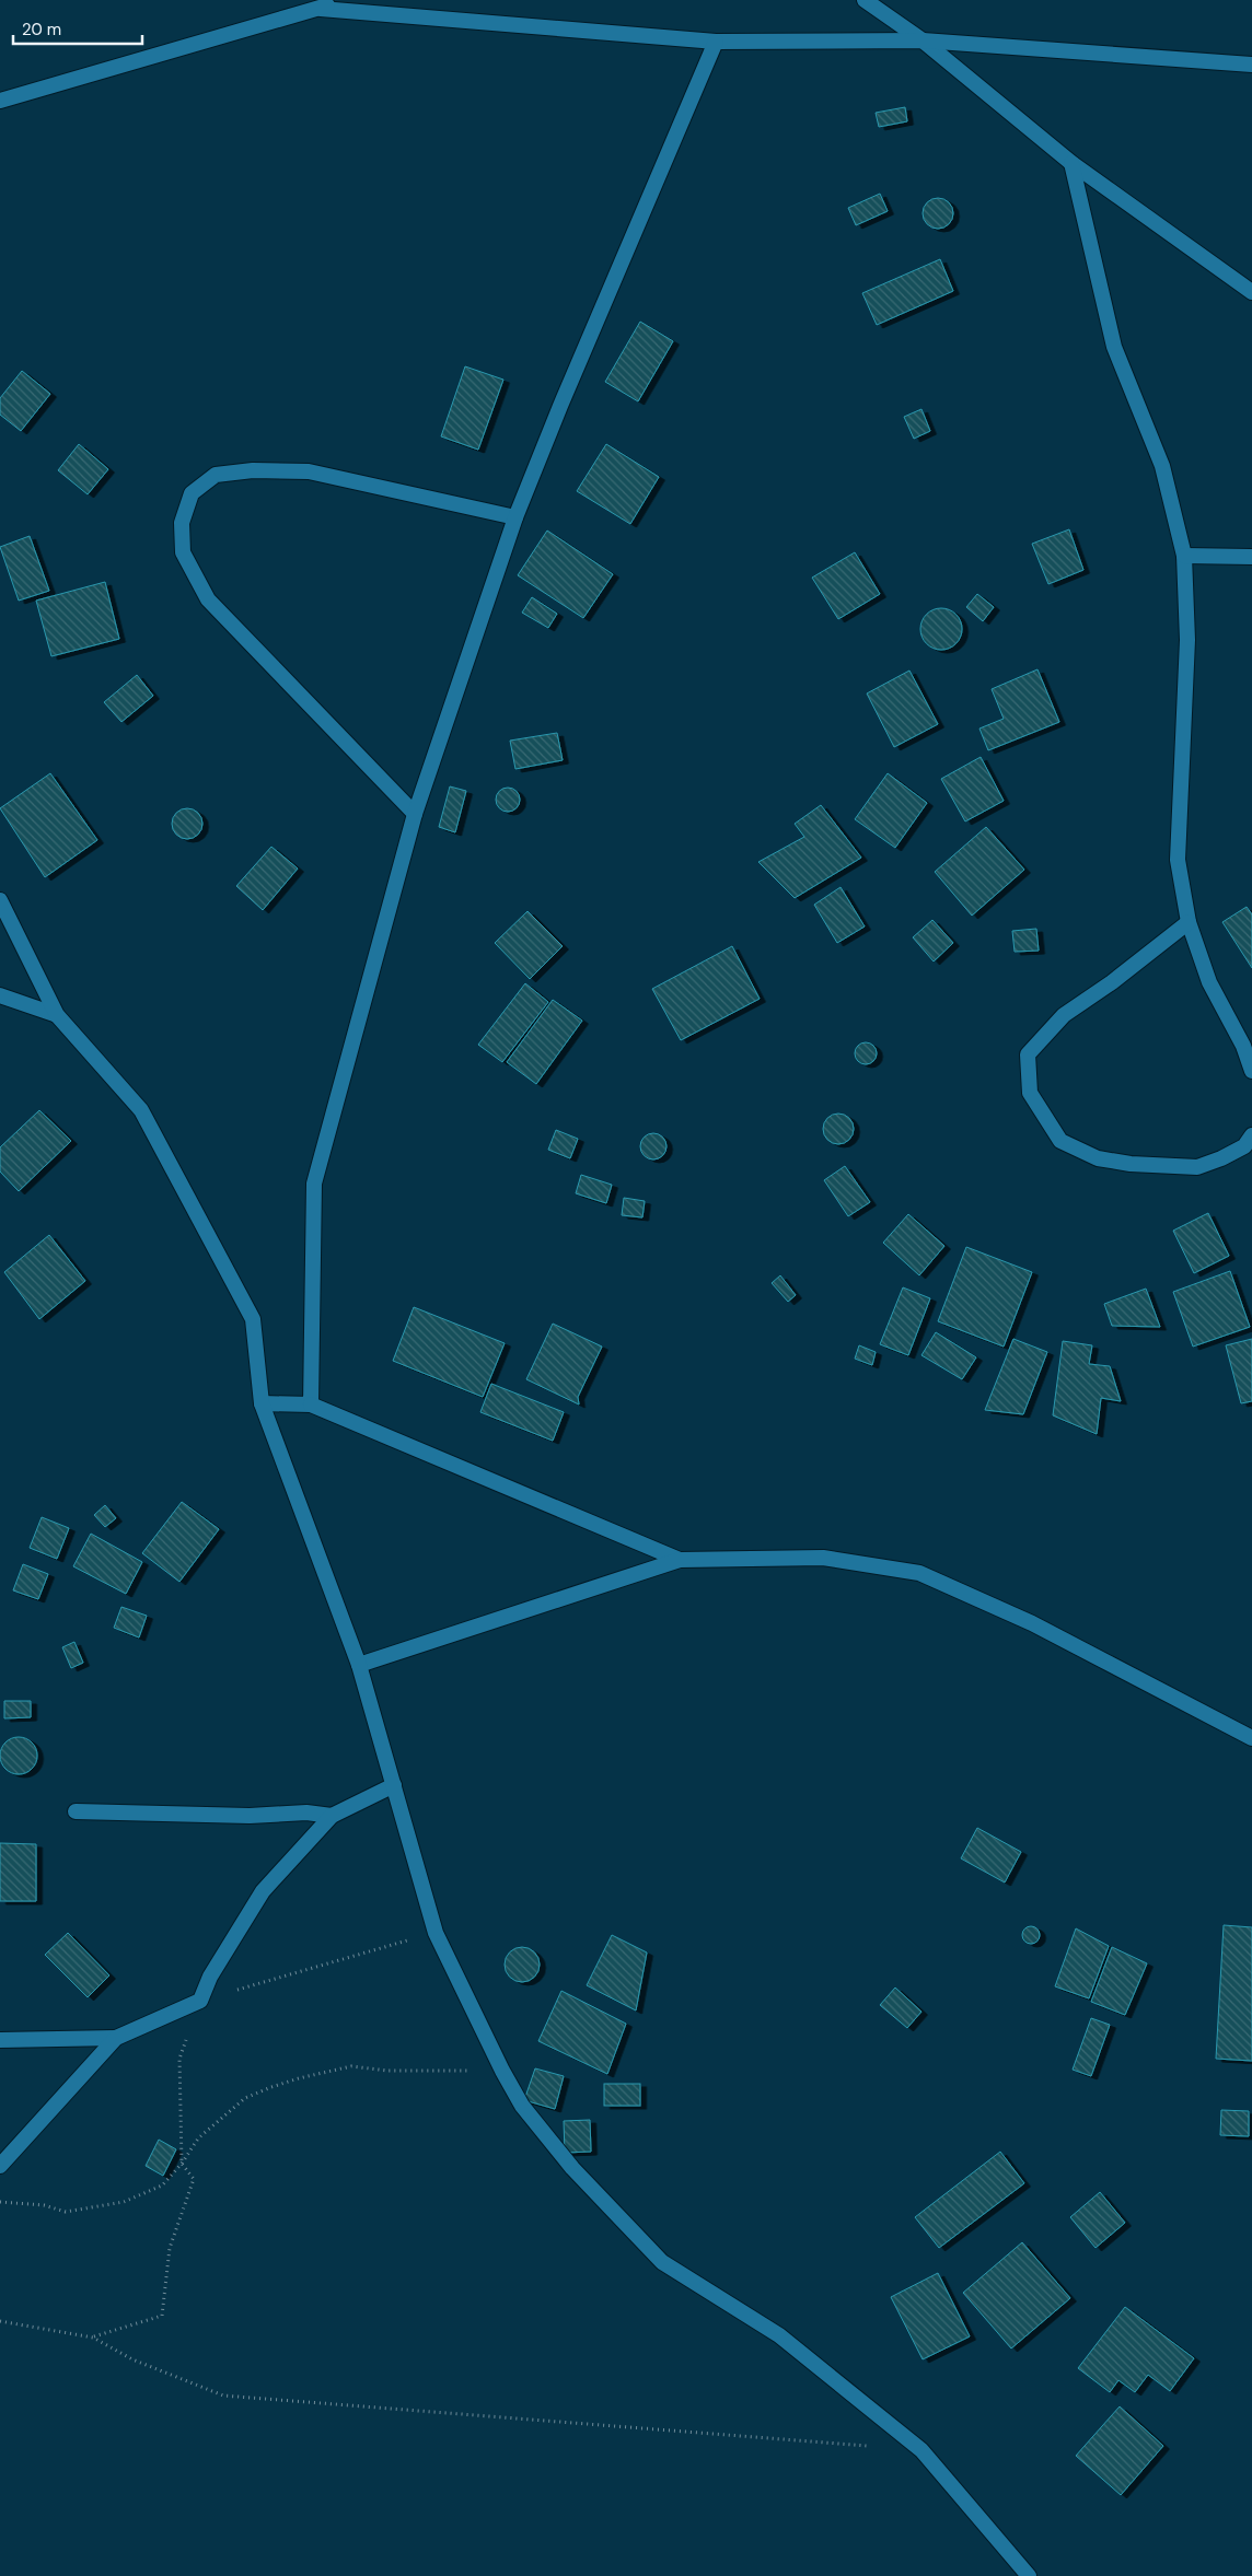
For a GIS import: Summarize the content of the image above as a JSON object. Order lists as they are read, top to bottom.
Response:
{
  "scale_bar": "20 m"
}
